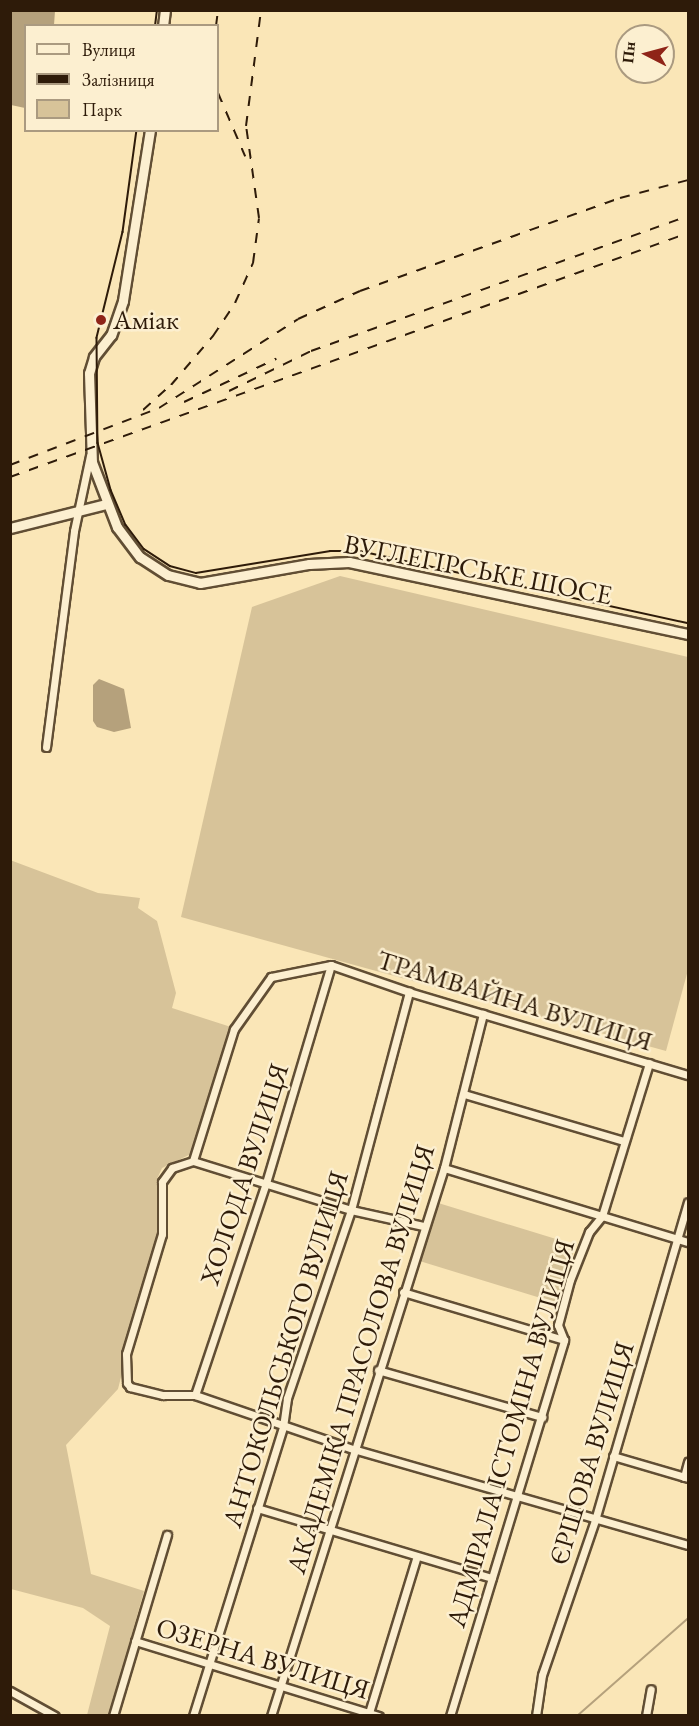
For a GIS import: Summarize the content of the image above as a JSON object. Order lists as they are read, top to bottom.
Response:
{
  "streets": {
    "street": [
      "ВУГЛЕГІРСЬКЕ ШОСЕ",
      "ТРАМВАЙНА ВУЛИЦЯ",
      "ХОЛОДА ВУЛИЦЯ",
      "АНТОКОЛЬСЬКОГО ВУЛИЦЯ",
      "АКАДЕМІКА ПРАСОЛОВА ВУЛИЦЯ",
      "АДМІРАЛА ІСТОМІНА ВУЛИЦЯ",
      "ЄРШОВА ВУЛИЦЯ",
      "ОЗЕРНА ВУЛИЦЯ"
    ]
  },
  "crossings": [
    ["ТРАМВАЙНА ВУЛИЦЯ", "ХОЛОДА ВУЛИЦЯ"],
    ["ТРАМВАЙНА ВУЛИЦЯ", "АНТОКОЛЬСЬКОГО ВУЛИЦЯ"],
    ["ТРАМВАЙНА ВУЛИЦЯ", "АКАДЕМІКА ПРАСОЛОВА ВУЛИЦЯ"],
    ["ТРАМВАЙНА ВУЛИЦЯ", "АДМІРАЛА ІСТОМІНА ВУЛИЦЯ"],
    ["АНТОКОЛЬСЬКОГО ВУЛИЦЯ", "ОЗЕРНА ВУЛИЦЯ"],
    ["АКАДЕМІКА ПРАСОЛОВА ВУЛИЦЯ", "ОЗЕРНА ВУЛИЦЯ"]
  ],
  "places": ["Аміак"],
  "legend": ["Вулиця", "Залізниця", "Парк"],
  "north": "left"
}
